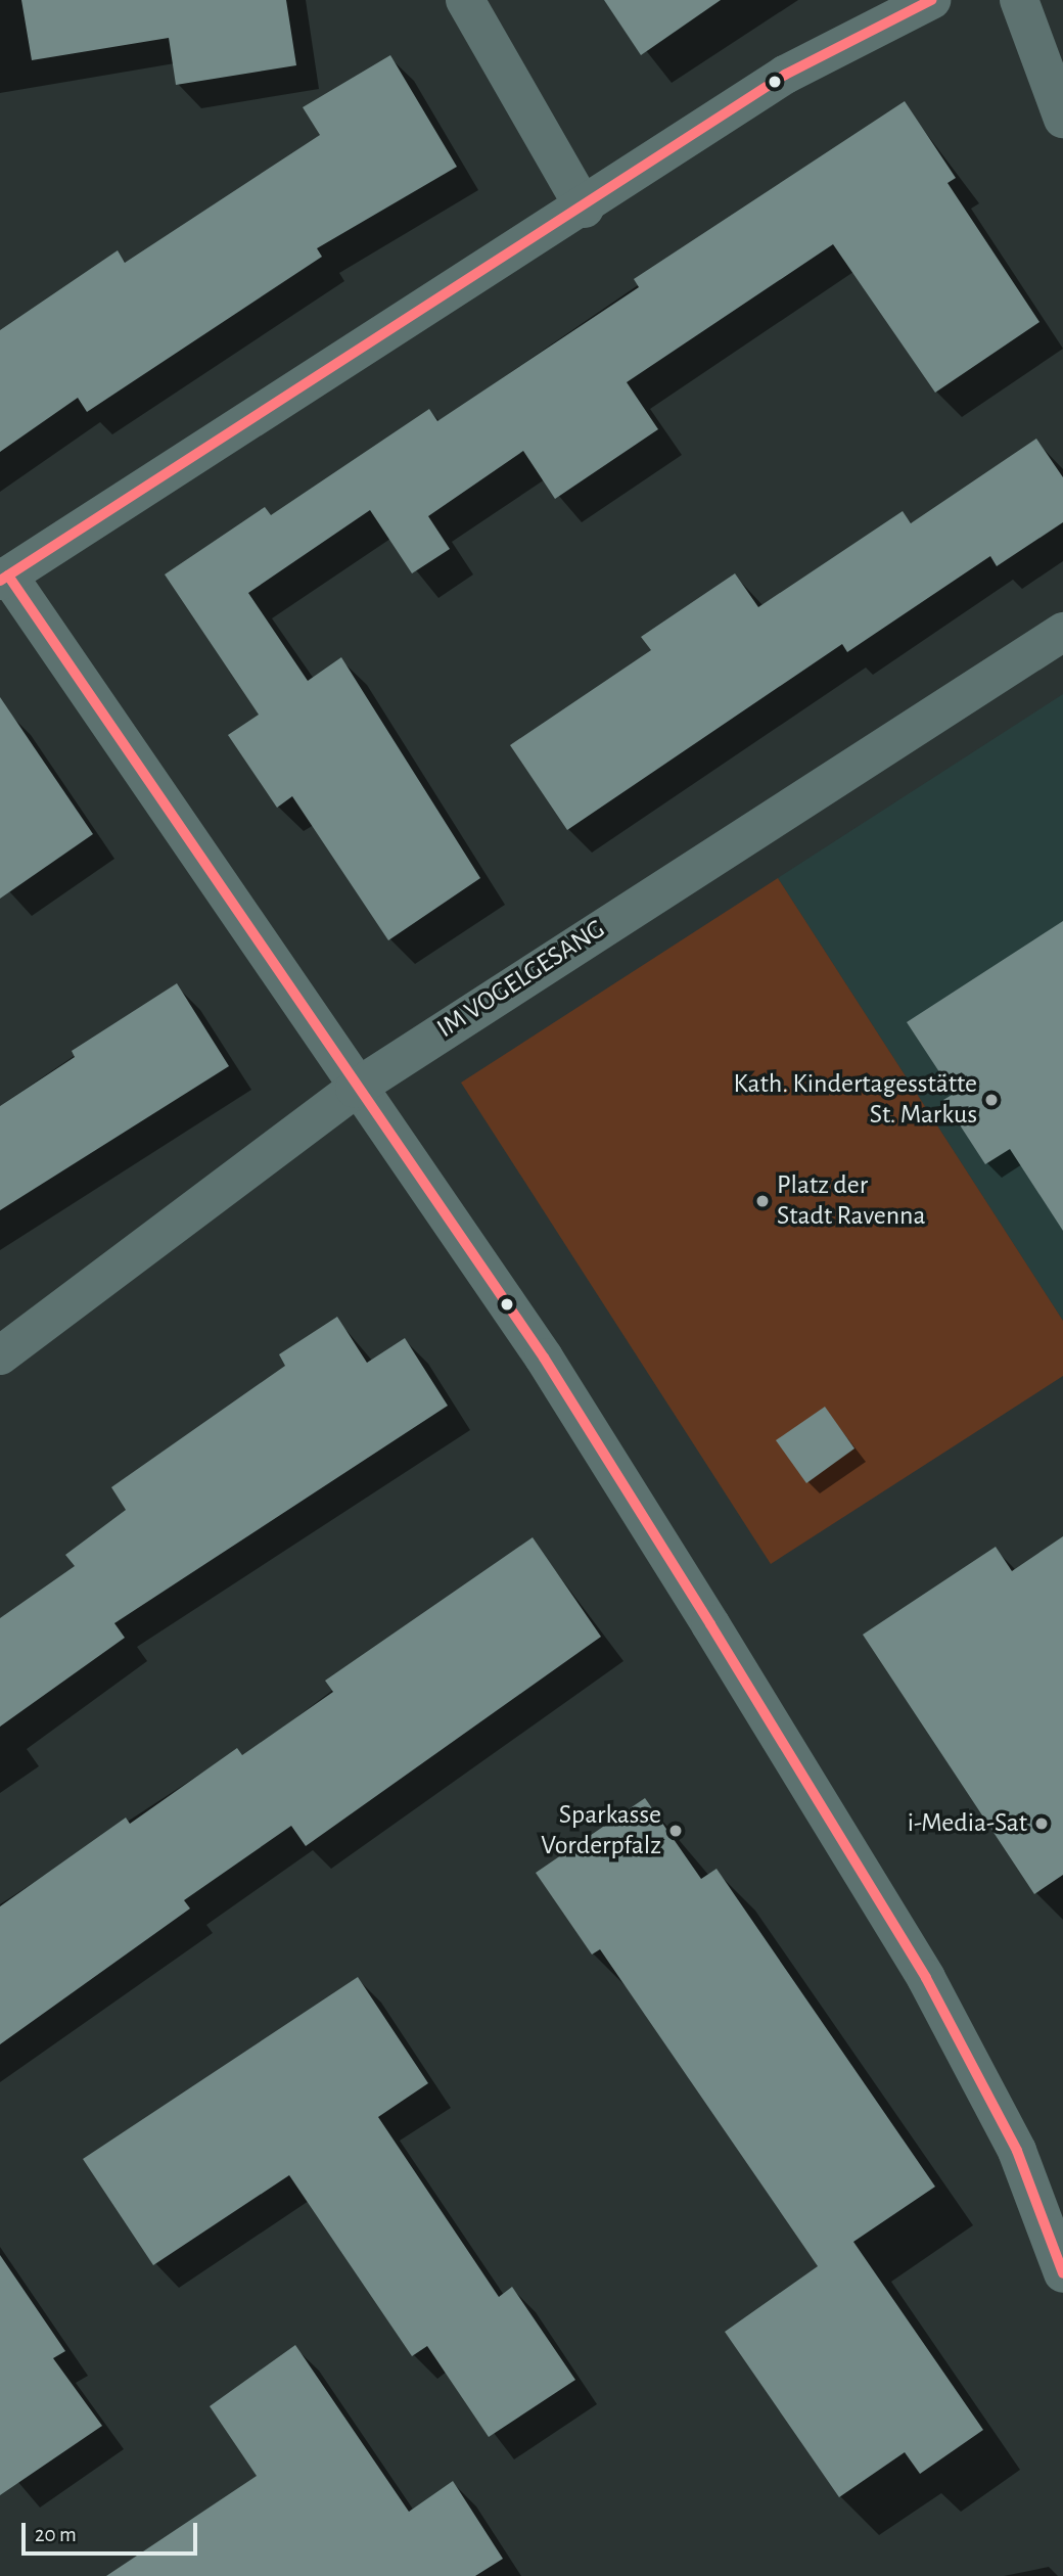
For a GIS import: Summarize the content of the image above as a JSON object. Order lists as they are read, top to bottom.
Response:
{
  "streets": {
    "street": ["IM VOGELGESANG"]
  },
  "places": [
    "Kath. Kindertagesstätte St. Markus",
    "Platz der Stadt Ravenna",
    "i-Media-Sat",
    "Sparkasse Vorderpfalz"
  ],
  "scale_bar": "20 m"
}
